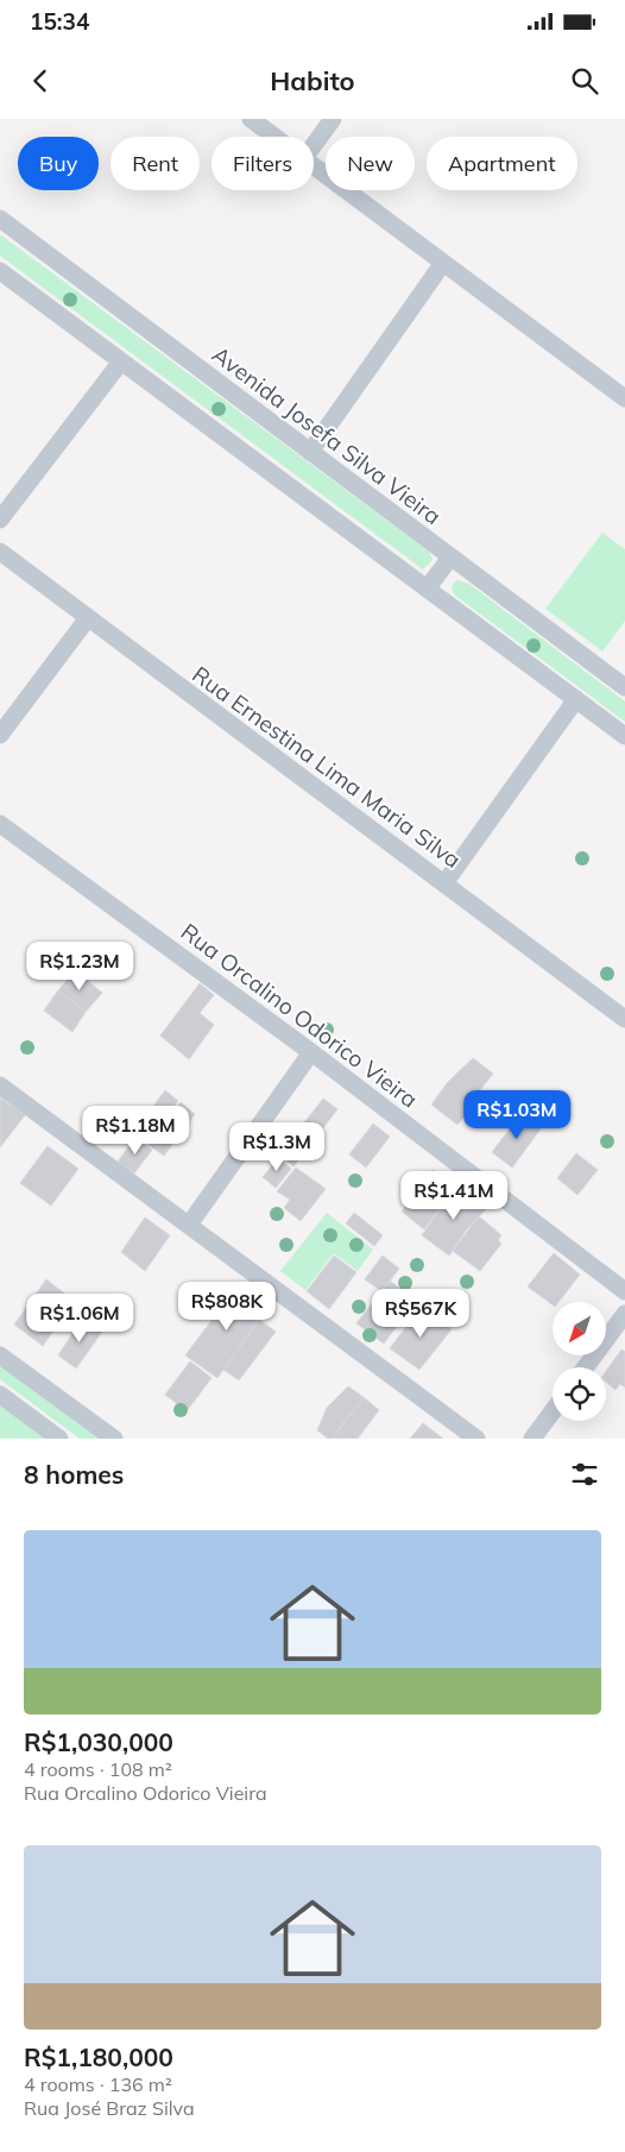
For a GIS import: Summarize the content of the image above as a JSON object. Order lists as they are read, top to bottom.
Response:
{
  "streets": {
    "street": ["Avenida Josefa Silva Vieira", "Rua Ernestina Lima Maria Silva", "Rua Orcalino Odorico Vieira"]
  },
  "north": "bottom left",
  "page": {
    "status": "15:34",
    "header": "Habito",
    "chip": [
      "Buy",
      "Rent",
      "Filters",
      "New",
      "Apartment"
    ],
    "price": [
      "R$1.23M",
      "R$1.03M",
      "R$1.18M",
      "R$1.3M",
      "R$1.41M",
      "R$808K",
      "R$567K",
      "R$1.06M"
    ],
    "heading": "8 homes",
    "list": [
      {
        "name": "R$1,030,000",
        "note": "4 rooms · 108 m² · Rua Orcalino Odorico Vieira"
      },
      {
        "name": "R$1,180,000",
        "note": "4 rooms · 136 m² · Rua José Braz Silva"
      }
    ]
  }
}
